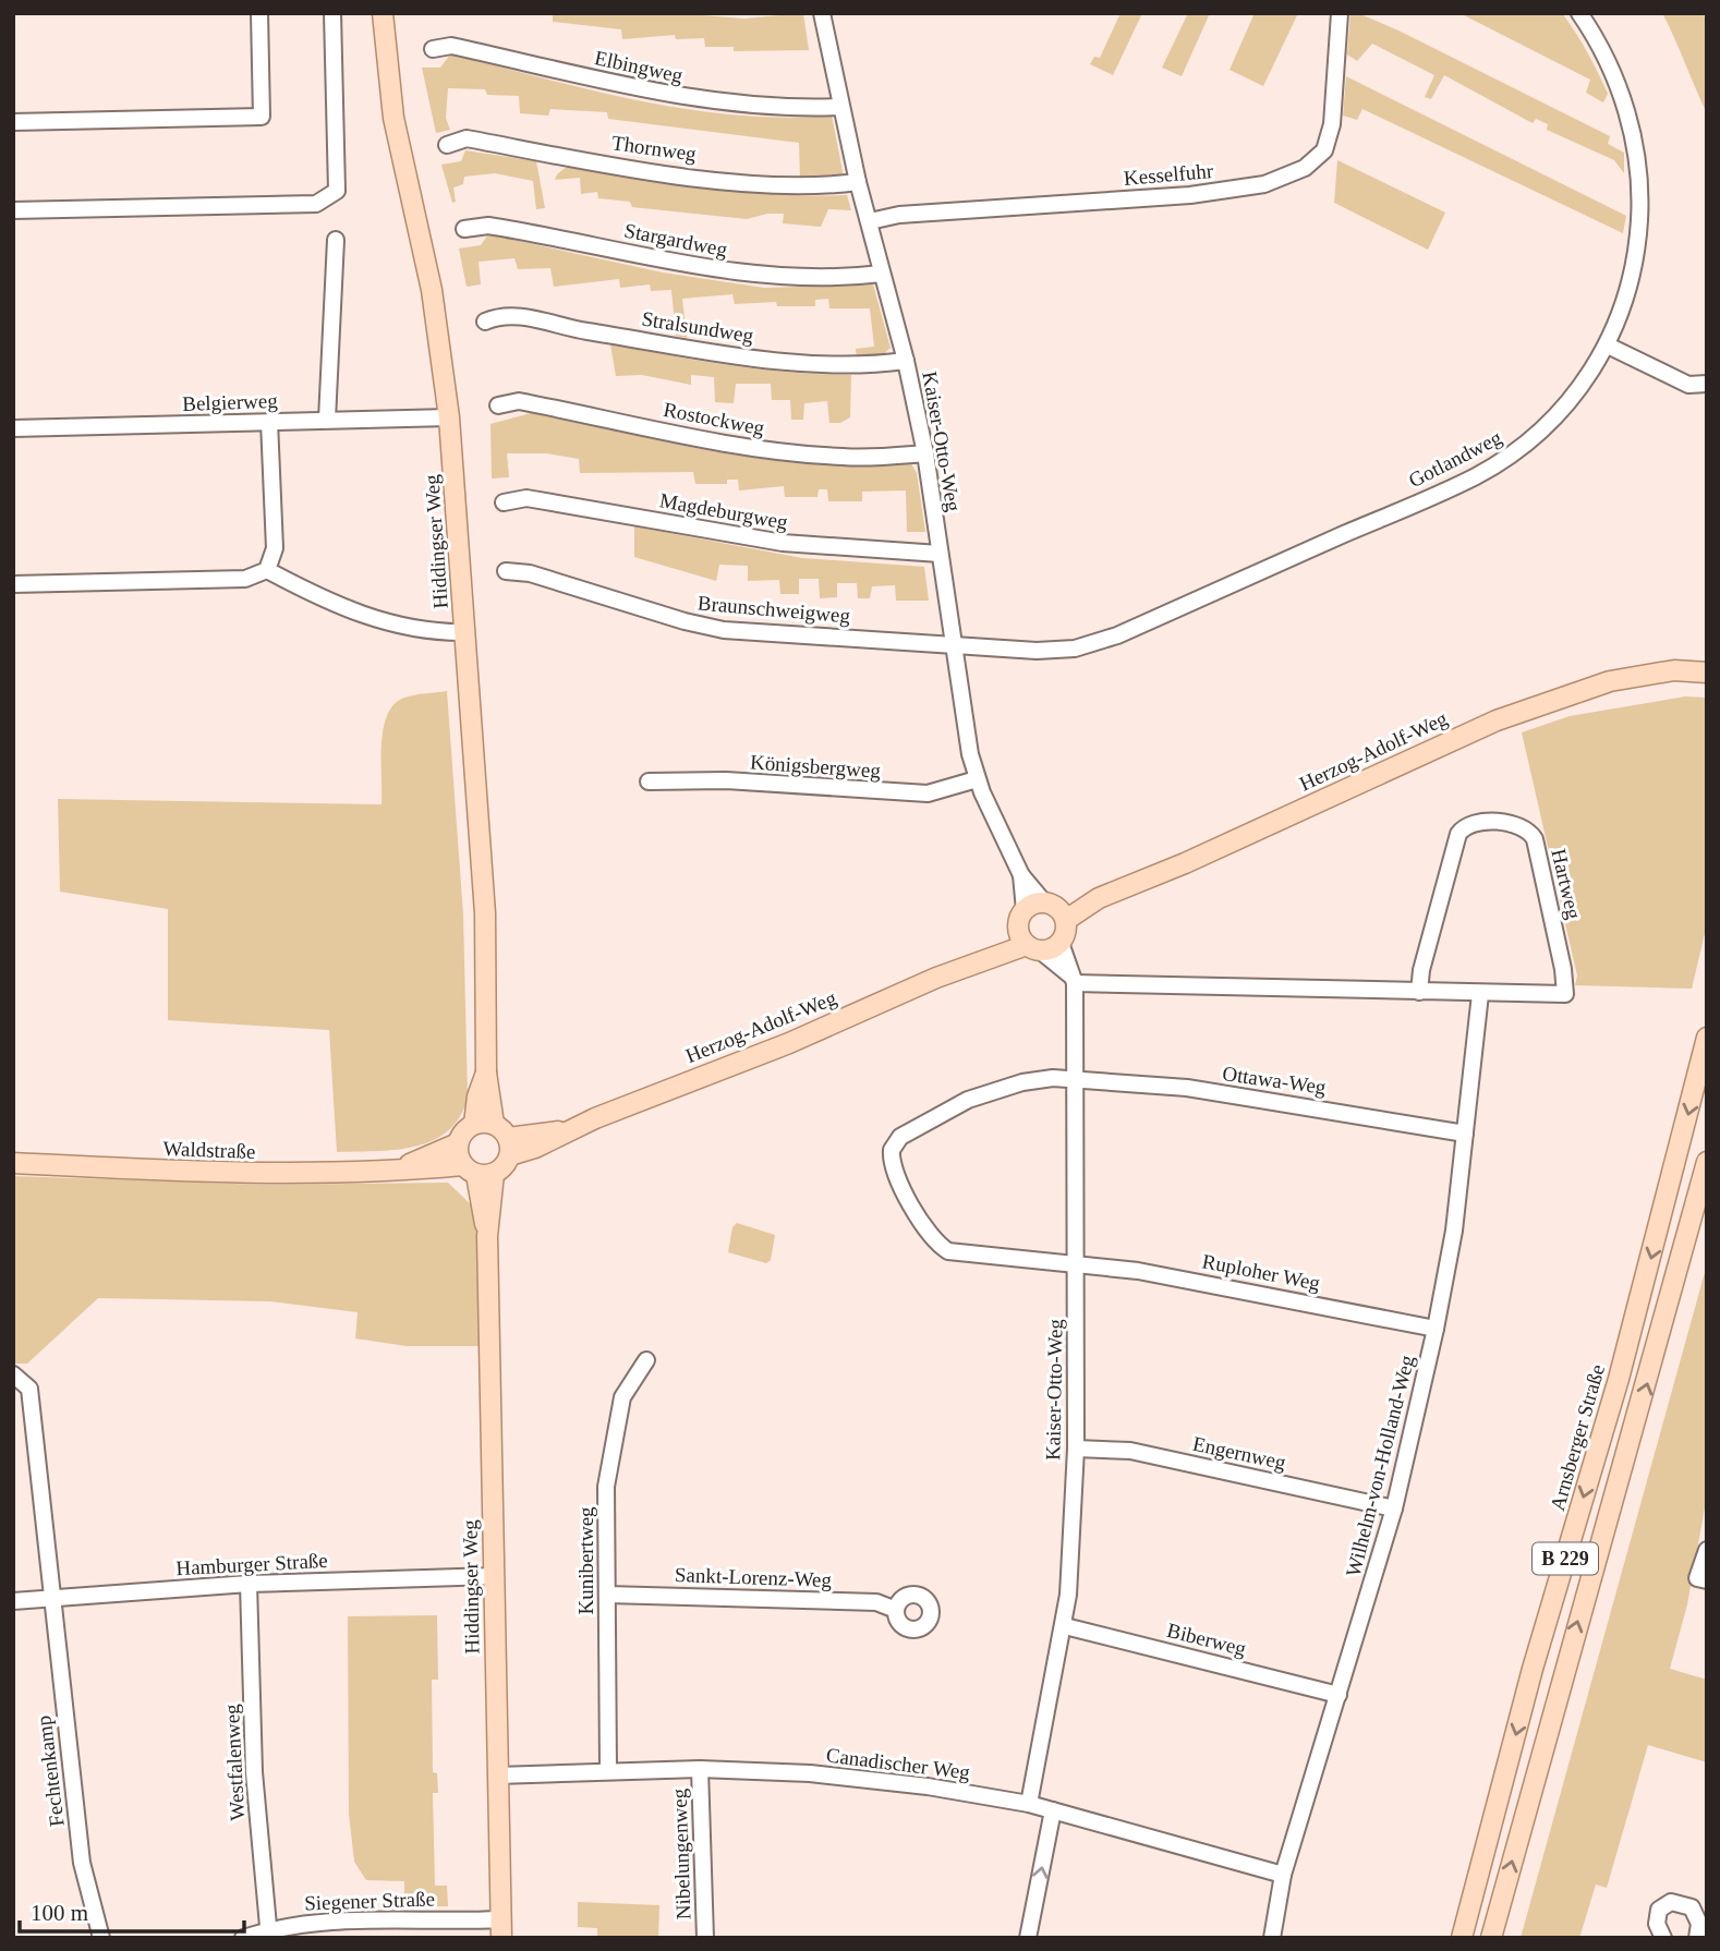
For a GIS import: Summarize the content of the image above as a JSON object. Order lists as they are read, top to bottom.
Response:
{
  "streets": {
    "main road": [
      "Hiddingser Weg",
      "Herzog-Adolf-Weg",
      "Waldstraße",
      "Arnsberger Straße",
      "B 229"
    ],
    "street": [
      "Elbingweg",
      "Thornweg",
      "Kesselfuhr",
      "Stargardweg",
      "Stralsundweg",
      "Belgierweg",
      "Rostockweg",
      "Kaiser-Otto-Weg",
      "Gotlandweg",
      "Magdeburgweg",
      "Braunschweigweg",
      "Königsbergweg",
      "Hartweg",
      "Ottawa-Weg",
      "Ruploher Weg",
      "Engernweg",
      "Wilhelm-von-Holland-Weg",
      "Kunibertweg",
      "Hamburger Straße",
      "Sankt-Lorenz-Weg",
      "Biberweg",
      "Westfalenweg",
      "Canadischer Weg",
      "Fechtenkamp",
      "Nibelungenweg",
      "Siegener Straße"
    ]
  },
  "crossings": [
    ["Elbingweg", "Kaiser-Otto-Weg"],
    ["Thornweg", "Kaiser-Otto-Weg"],
    ["Kesselfuhr", "Kaiser-Otto-Weg"],
    ["Stargardweg", "Kaiser-Otto-Weg"],
    ["Stralsundweg", "Kaiser-Otto-Weg"],
    ["Belgierweg", "Hiddingser Weg"],
    ["Rostockweg", "Kaiser-Otto-Weg"],
    ["Kaiser-Otto-Weg", "Gotlandweg"],
    ["Kaiser-Otto-Weg", "Magdeburgweg"],
    ["Kaiser-Otto-Weg", "Braunschweigweg"],
    ["Kaiser-Otto-Weg", "Herzog-Adolf-Weg"],
    ["Kaiser-Otto-Weg", "Königsbergweg"],
    ["Kaiser-Otto-Weg", "Hartweg"],
    ["Kaiser-Otto-Weg", "Ottawa-Weg"],
    ["Kaiser-Otto-Weg", "Ruploher Weg"],
    ["Kaiser-Otto-Weg", "Engernweg"],
    ["Kaiser-Otto-Weg", "Biberweg"],
    ["Kaiser-Otto-Weg", "Canadischer Weg"],
    ["Gotlandweg", "Braunschweigweg"],
    ["Hiddingser Weg", "Waldstraße"],
    ["Hiddingser Weg", "Hamburger Straße"],
    ["Hiddingser Weg", "Canadischer Weg"],
    ["Hiddingser Weg", "Siegener Straße"],
    ["Hartweg", "Wilhelm-von-Holland-Weg"],
    ["Ottawa-Weg", "Ruploher Weg"],
    ["Ottawa-Weg", "Wilhelm-von-Holland-Weg"],
    ["Ruploher Weg", "Wilhelm-von-Holland-Weg"],
    ["Engernweg", "Wilhelm-von-Holland-Weg"],
    ["Wilhelm-von-Holland-Weg", "Biberweg"],
    ["Wilhelm-von-Holland-Weg", "Canadischer Weg"],
    ["Kunibertweg", "Sankt-Lorenz-Weg"],
    ["Kunibertweg", "Canadischer Weg"],
    ["Hamburger Straße", "Westfalenweg"],
    ["Hamburger Straße", "Fechtenkamp"],
    ["Westfalenweg", "Siegener Straße"],
    ["Canadischer Weg", "Nibelungenweg"]
  ],
  "scale_bar": "100 m"
}
